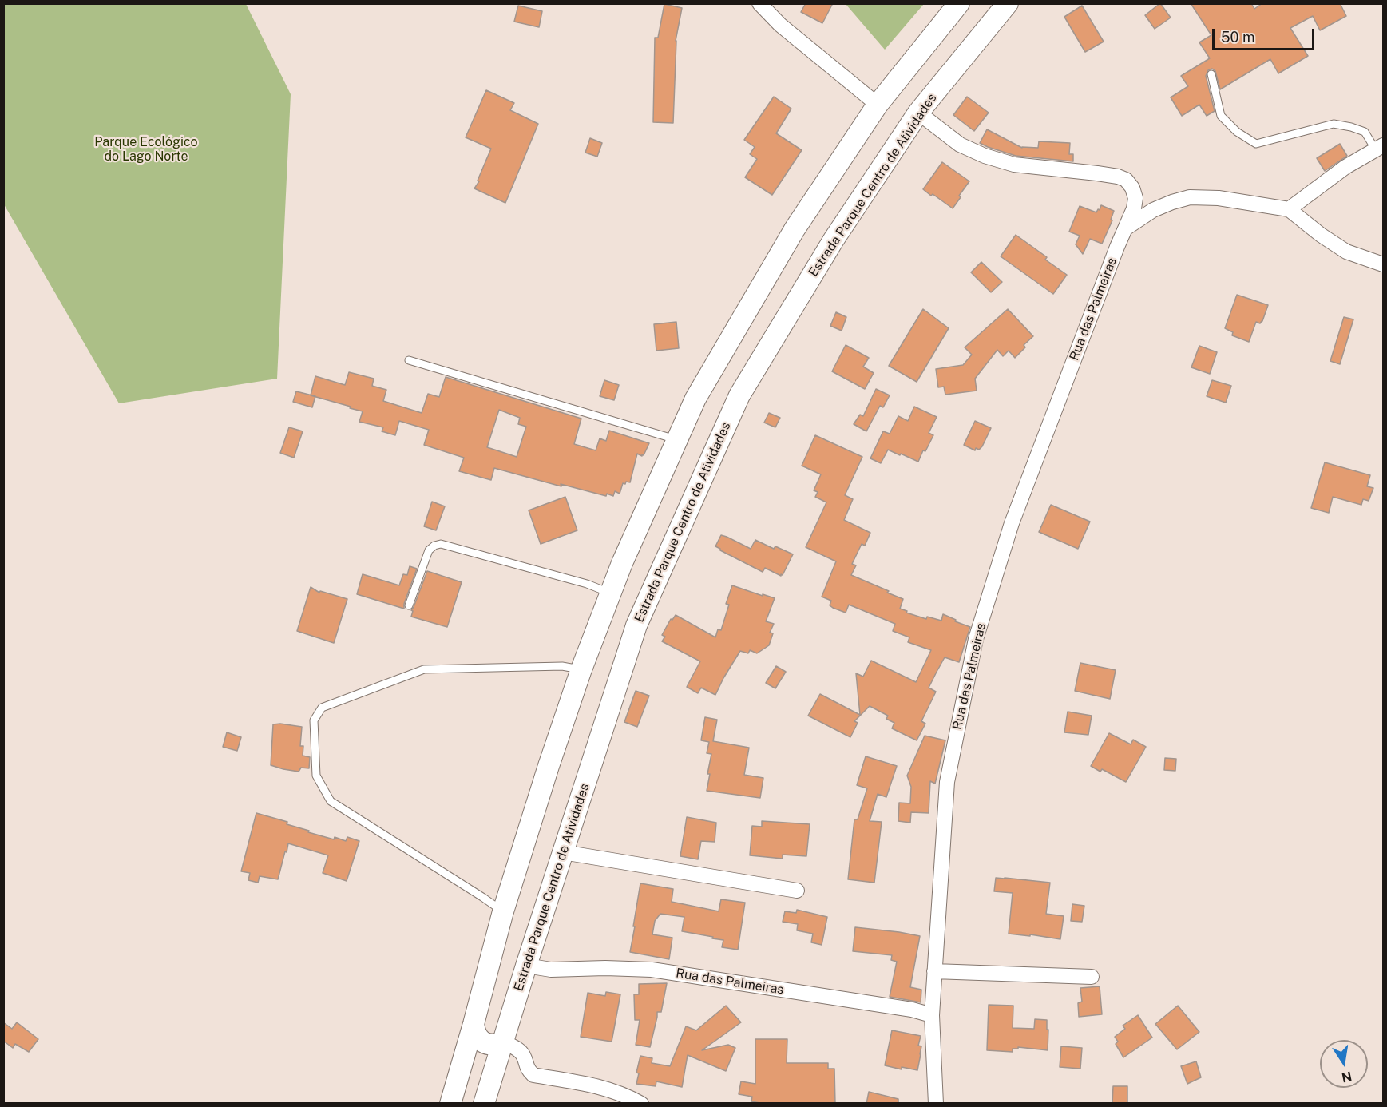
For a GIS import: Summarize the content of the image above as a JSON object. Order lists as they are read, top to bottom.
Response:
{
  "streets": {
    "main road": ["Estrada Parque Centro de Atividades"],
    "street": ["Rua das Palmeiras"]
  },
  "crossings": [
    ["Estrada Parque Centro de Atividades", "Rua das Palmeiras"]
  ],
  "parks": ["Parque Ecológico do Lago Norte"],
  "scale_bar": "50 m",
  "north": "bottom"
}
